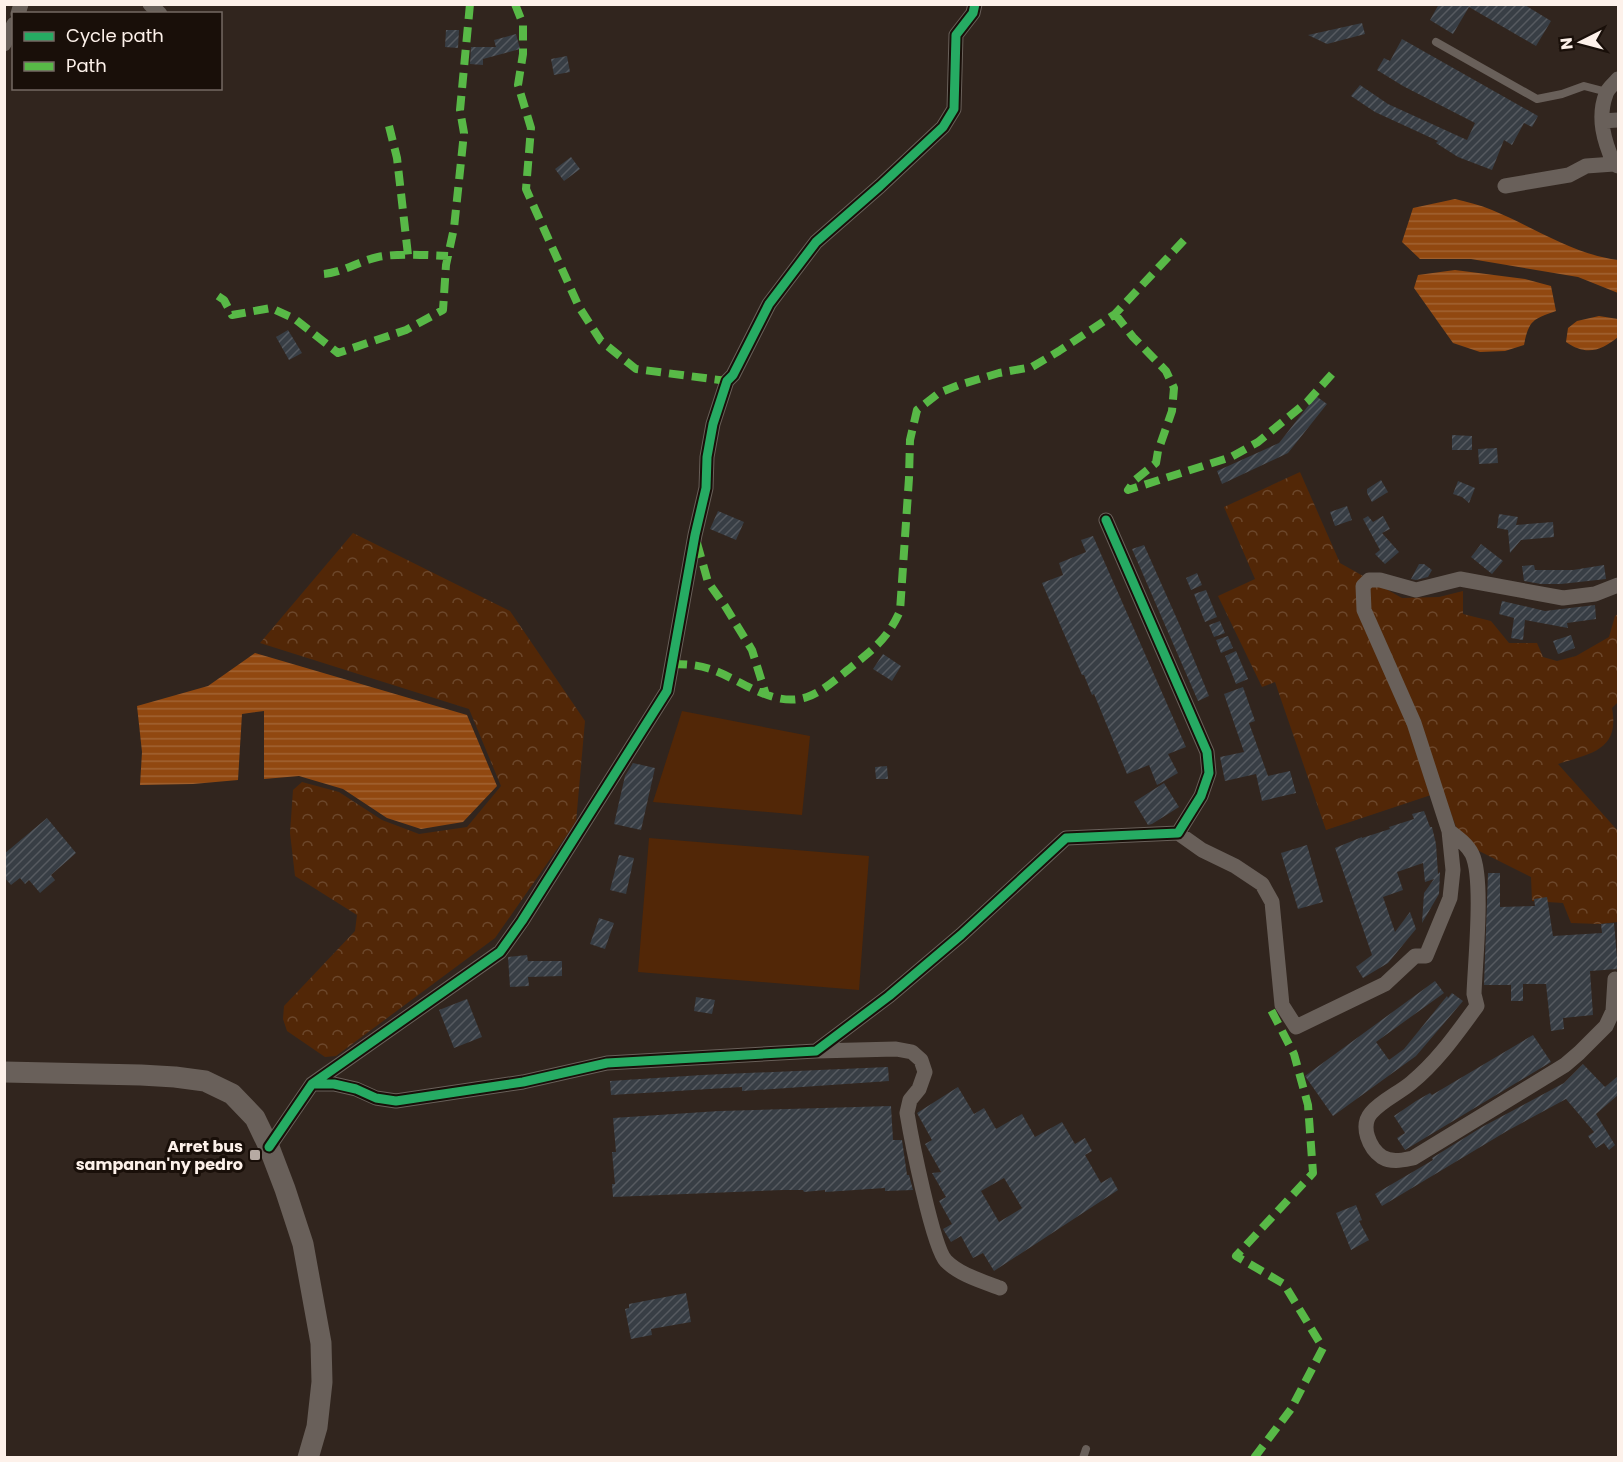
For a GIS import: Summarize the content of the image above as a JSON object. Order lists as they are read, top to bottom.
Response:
{
  "places": {
    "transit": ["Arret bus sampanan'ny pedro"]
  },
  "legend": ["Cycle path", "Path"],
  "north": "left"
}
